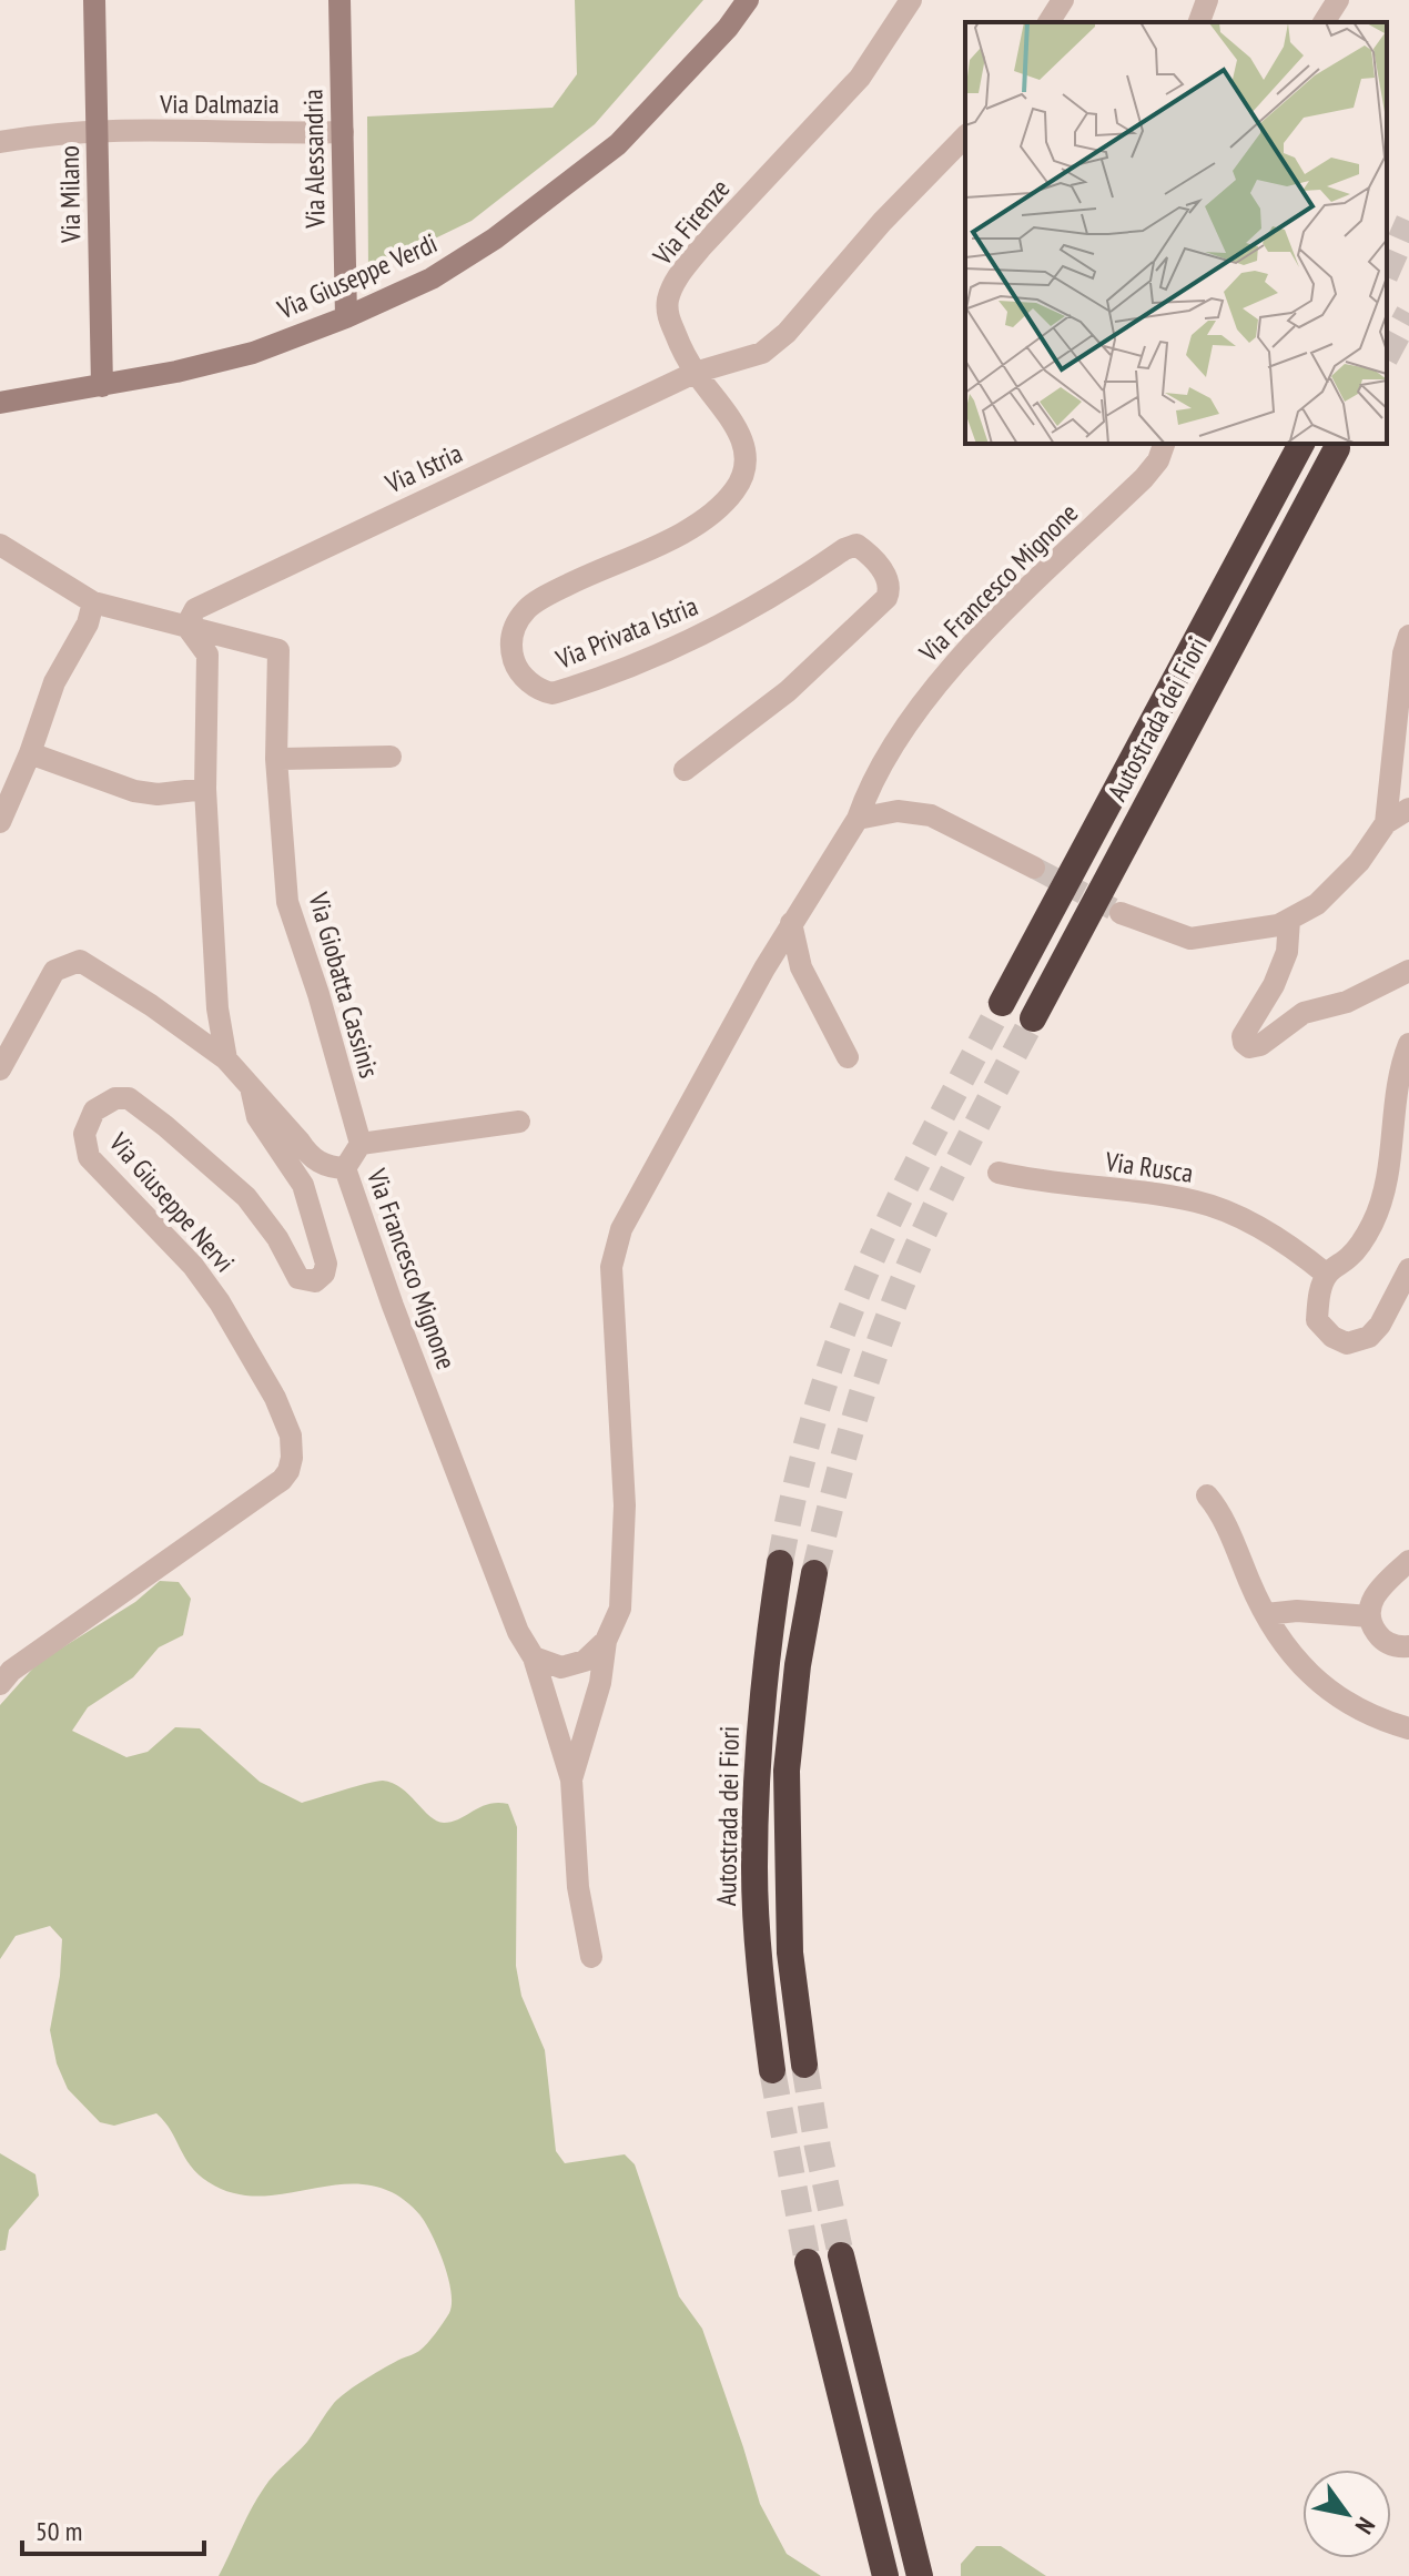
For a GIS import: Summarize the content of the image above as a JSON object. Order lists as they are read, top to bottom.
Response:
{
  "streets": {
    "highway": ["Autostrada dei Fiori"],
    "street": [
      "Via Dalmazia",
      "Via Alessandria",
      "Via Milano",
      "Via Firenze",
      "Via Giuseppe Verdi",
      "Via Istria",
      "Via Francesco Mignone",
      "Via Privata Istria",
      "Via Giobatta Cassinis",
      "Via Rusca",
      "Via Giuseppe Nervi"
    ]
  },
  "crossings": [
    ["Via Dalmazia", "Via Alessandria"],
    ["Via Dalmazia", "Via Milano"],
    ["Via Alessandria", "Via Giuseppe Verdi"],
    ["Via Milano", "Via Giuseppe Verdi"],
    ["Via Firenze", "Via Istria"],
    ["Via Firenze", "Via Privata Istria"],
    ["Via Istria", "Via Privata Istria"],
    ["Via Istria", "Via Giobatta Cassinis"],
    ["Via Francesco Mignone", "Via Giobatta Cassinis"],
    ["Via Francesco Mignone", "Via Giuseppe Nervi"]
  ],
  "scale_bar": "50 m",
  "north": "bottom right"
}
